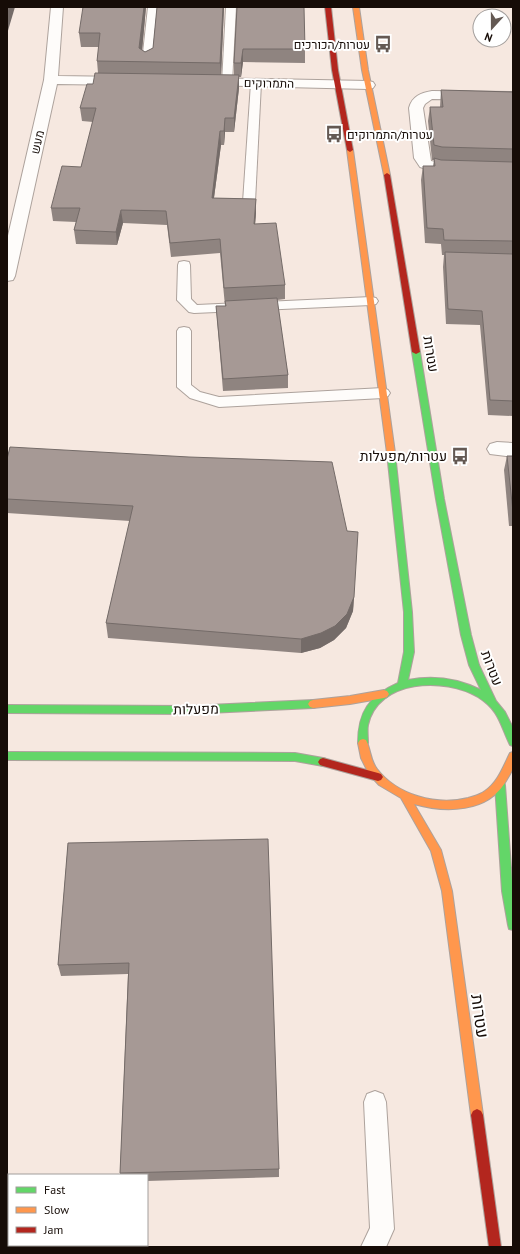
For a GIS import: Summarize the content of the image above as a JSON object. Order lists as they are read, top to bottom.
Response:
{
  "streets": {
    "street": [
      "התמרוקים",
      "מעש",
      "עטרות",
      "מפעלות"
    ]
  },
  "crossings": [
    ["התמרוקים", "עטרות"],
    ["עטרות", "מפעלות"]
  ],
  "places": {
    "bus stop": ["עטרות/הכורכים", "עטרות/התמרוקים", "עטרות/מפעלות"]
  },
  "legend": ["Fast", "Slow", "Jam"],
  "north": "bottom"
}
